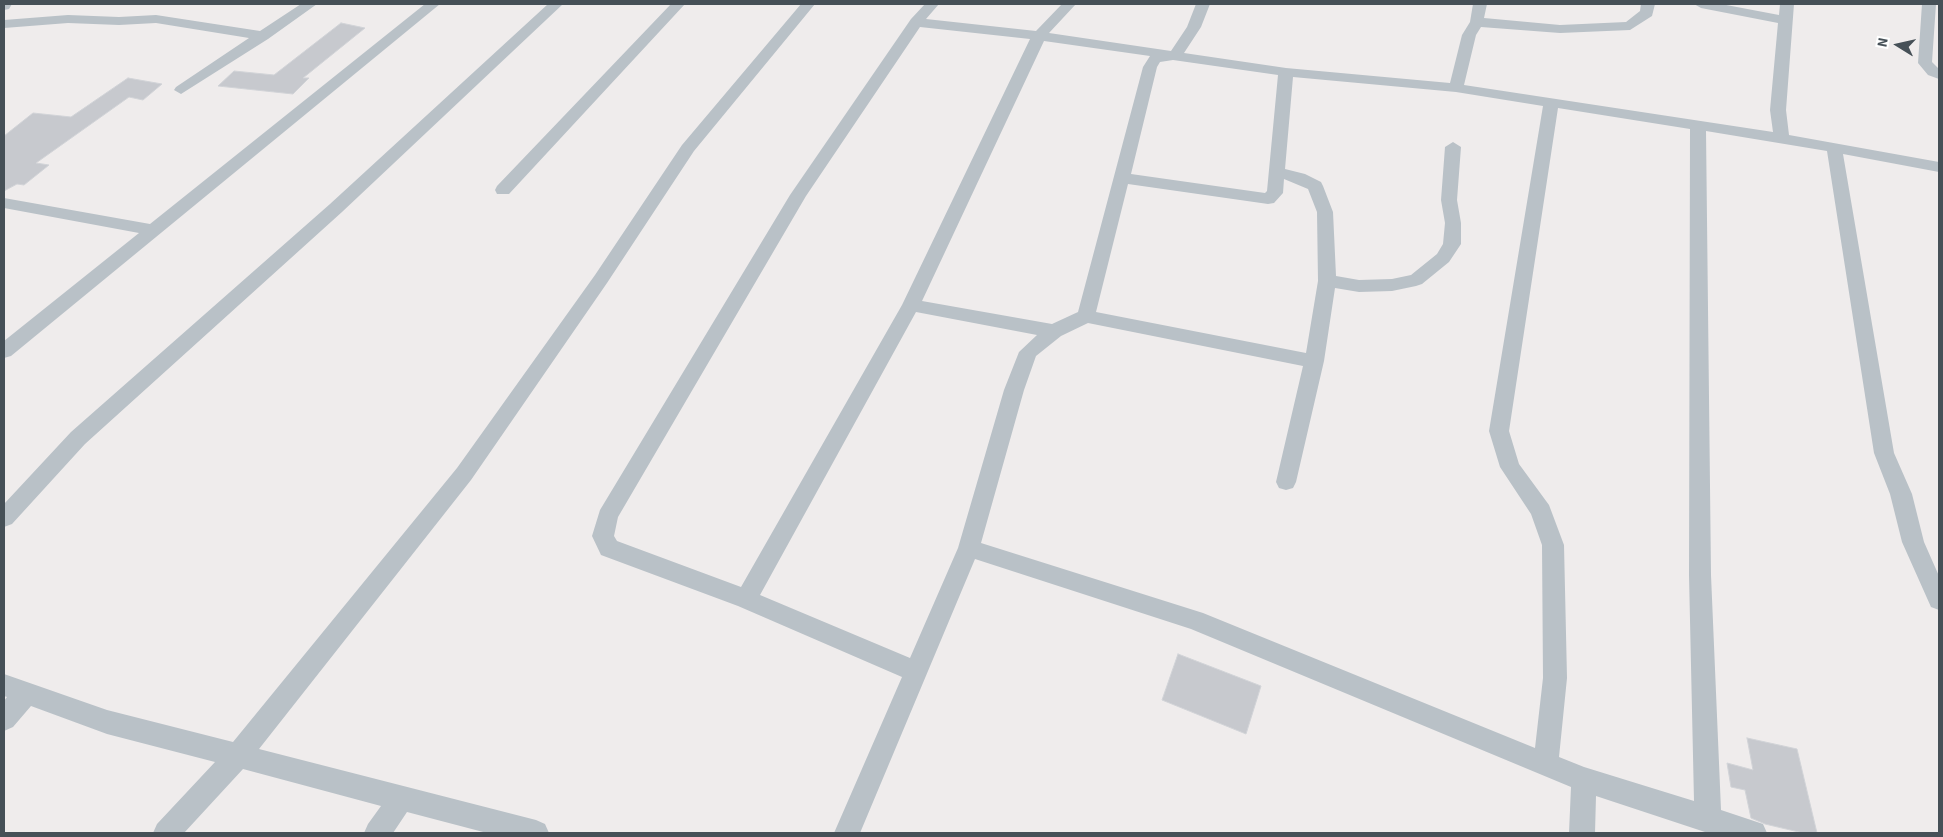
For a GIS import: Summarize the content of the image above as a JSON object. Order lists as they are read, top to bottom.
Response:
{
  "north": "left"
}
